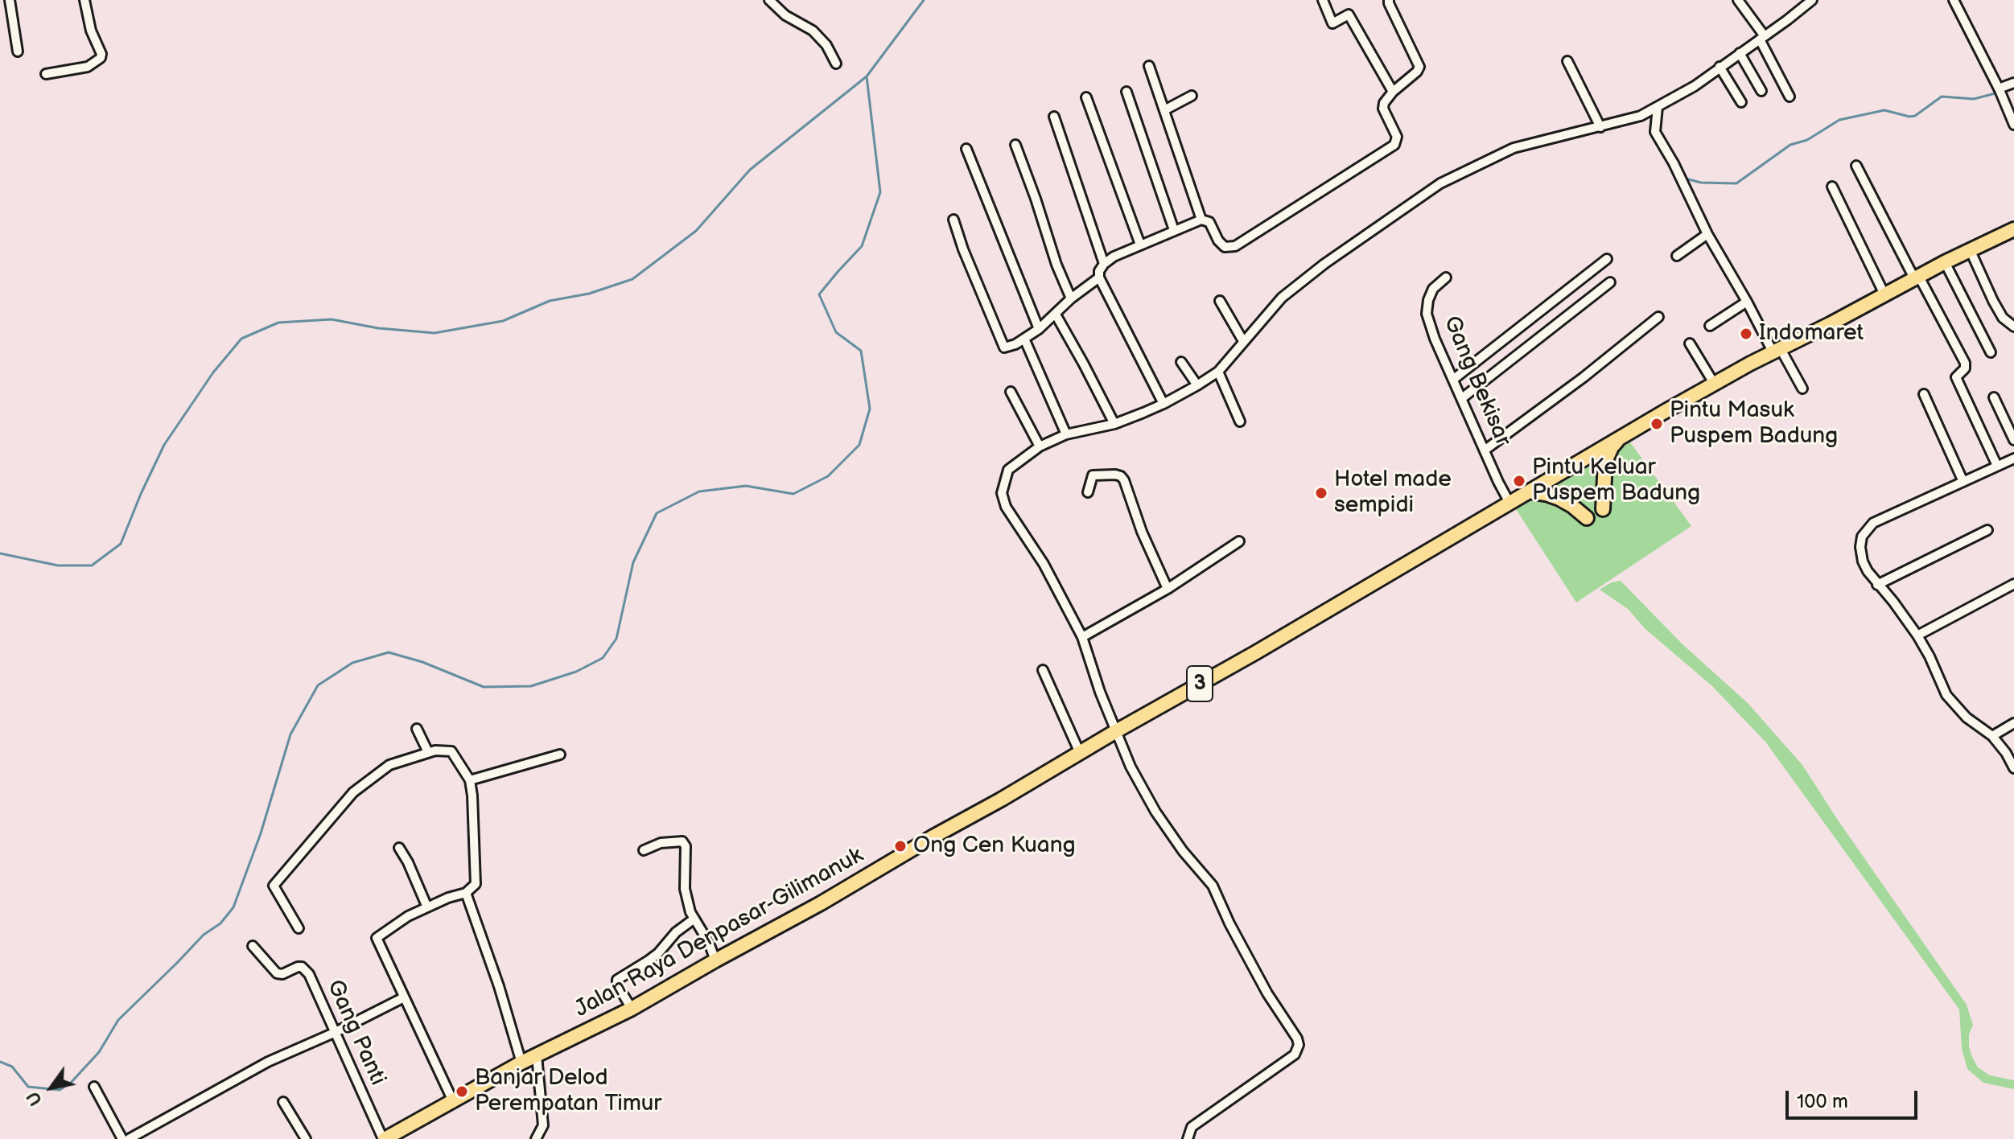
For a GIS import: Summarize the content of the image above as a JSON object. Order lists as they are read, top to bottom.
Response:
{
  "streets": {
    "highway": ["3", "Jalan Raya Denpasar-Gilimanuk"],
    "street": ["Gang Bekisar", "Gang Panti"]
  },
  "crossings": [
    ["Gang Bekisar", "Jalan Raya Denpasar-Gilimanuk"],
    ["Jalan Raya Denpasar-Gilimanuk", "Gang Panti"]
  ],
  "places": [
    "Indomaret",
    "Pintu Masuk Puspem Badung",
    "Pintu Keluar Puspem Badung",
    "Hotel made sempidi",
    "Ong Cen Kuang",
    "Banjar Delod Perempatan Timur"
  ],
  "scale_bar": "100 m",
  "north": "bottom left"
}
